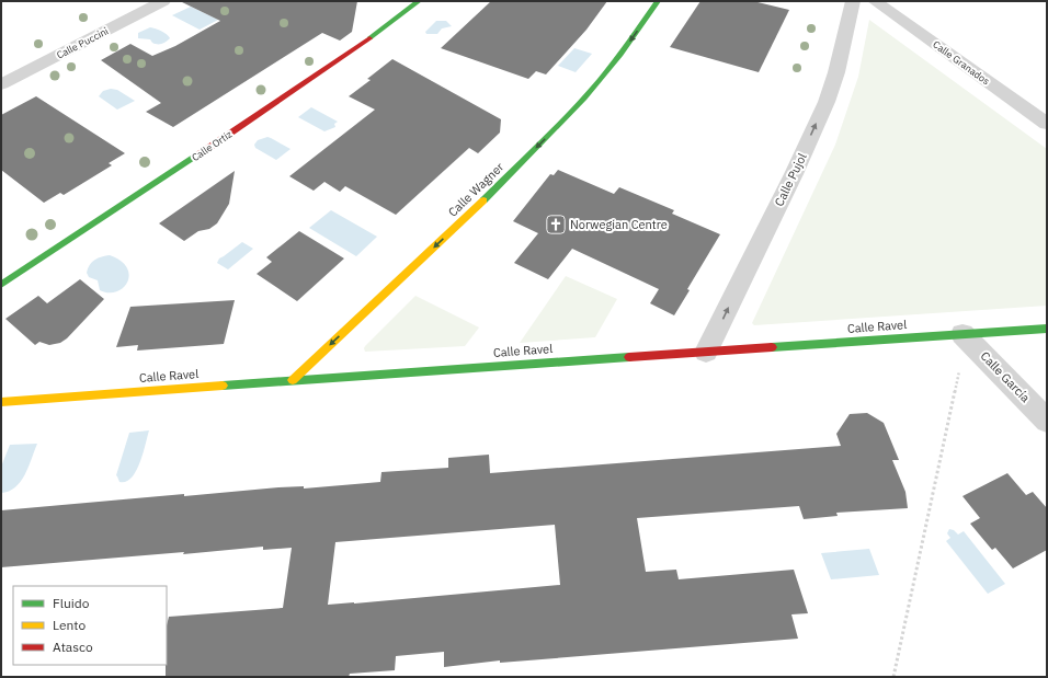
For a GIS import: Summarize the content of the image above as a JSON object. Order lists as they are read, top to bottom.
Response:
{
  "streets": {
    "street": [
      "Calle Puccini",
      "Calle Granados",
      "Calle Ortiz",
      "Calle Pujol",
      "Calle Wagner",
      "Calle Ravel",
      "Calle García"
    ]
  },
  "crossings": [
    ["Calle Pujol", "Calle Ravel"],
    ["Calle Wagner", "Calle Ravel"],
    ["Calle Ravel", "Calle García"]
  ],
  "one_way": ["Calle Pujol", "Calle Wagner"],
  "places": {
    "church": ["Norwegian Centre"]
  },
  "legend": ["Fluido", "Lento", "Atasco"]
}
